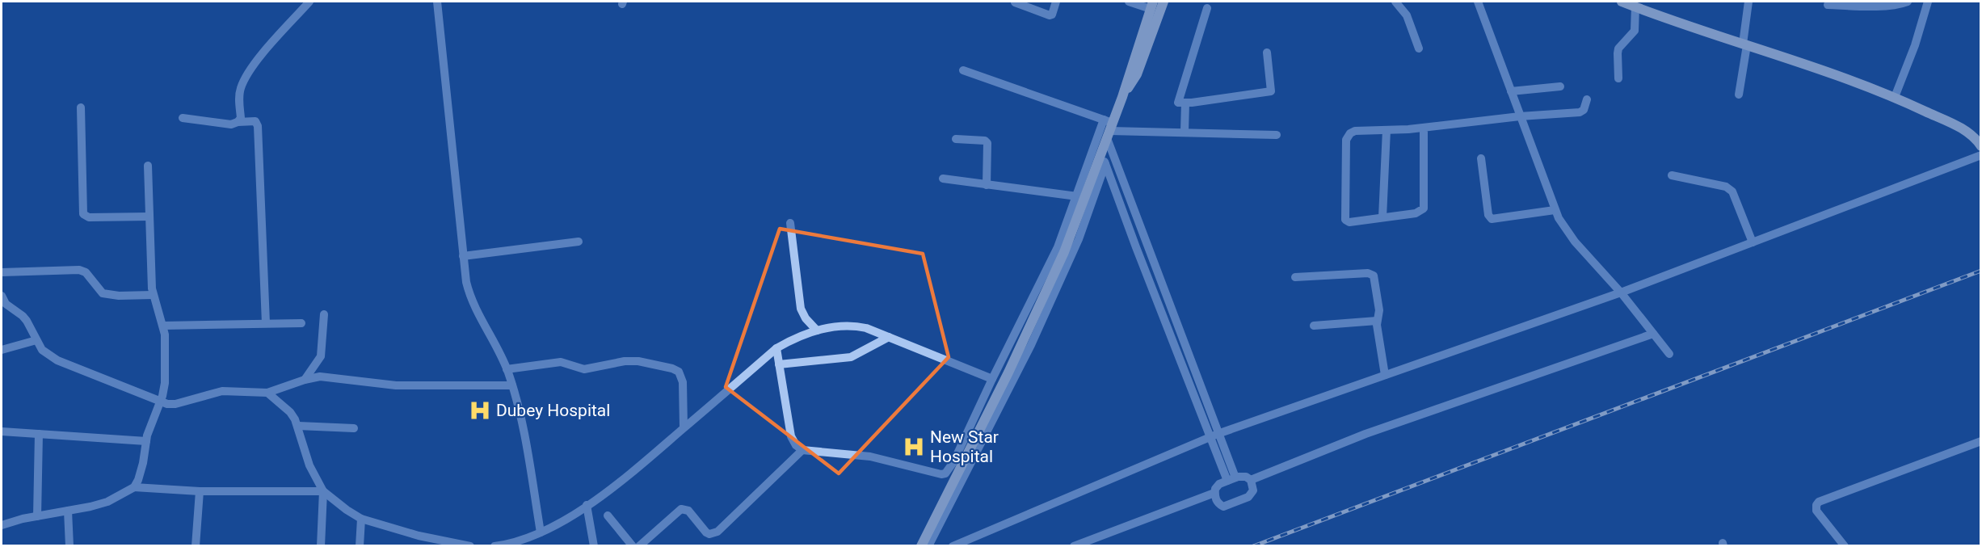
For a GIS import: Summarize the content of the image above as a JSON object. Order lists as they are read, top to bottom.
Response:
{
  "places": {
    "hospital": ["Dubey Hospital", "New Star Hospital"]
  }
}
